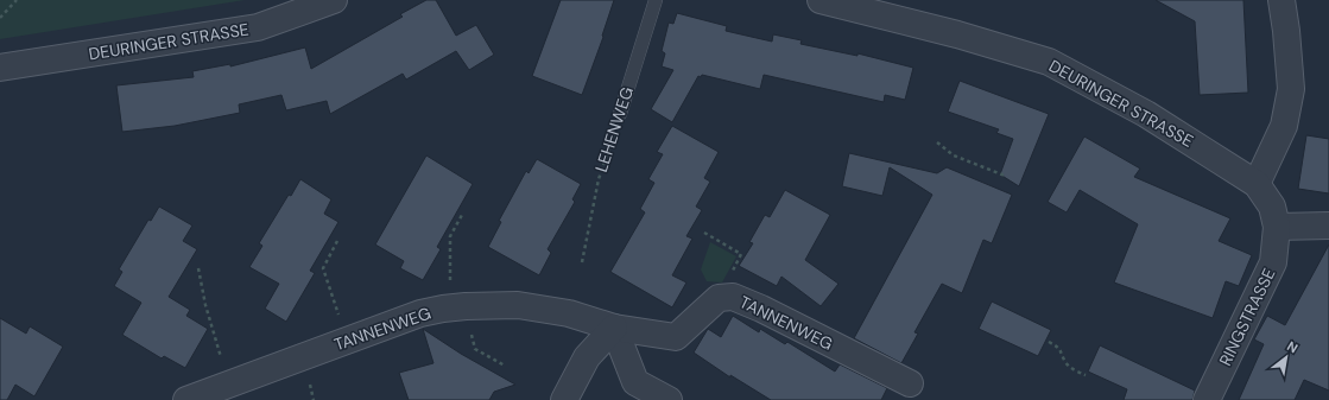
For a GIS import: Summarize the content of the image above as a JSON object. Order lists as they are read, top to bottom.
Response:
{
  "streets": {
    "street": ["DEURINGER STRASSE", "RINGSTRASSE", "TANNENWEG"],
    "lane": ["LEHENWEG"]
  },
  "crossings": [
    ["DEURINGER STRASSE", "RINGSTRASSE"]
  ],
  "north": "top right"
}
